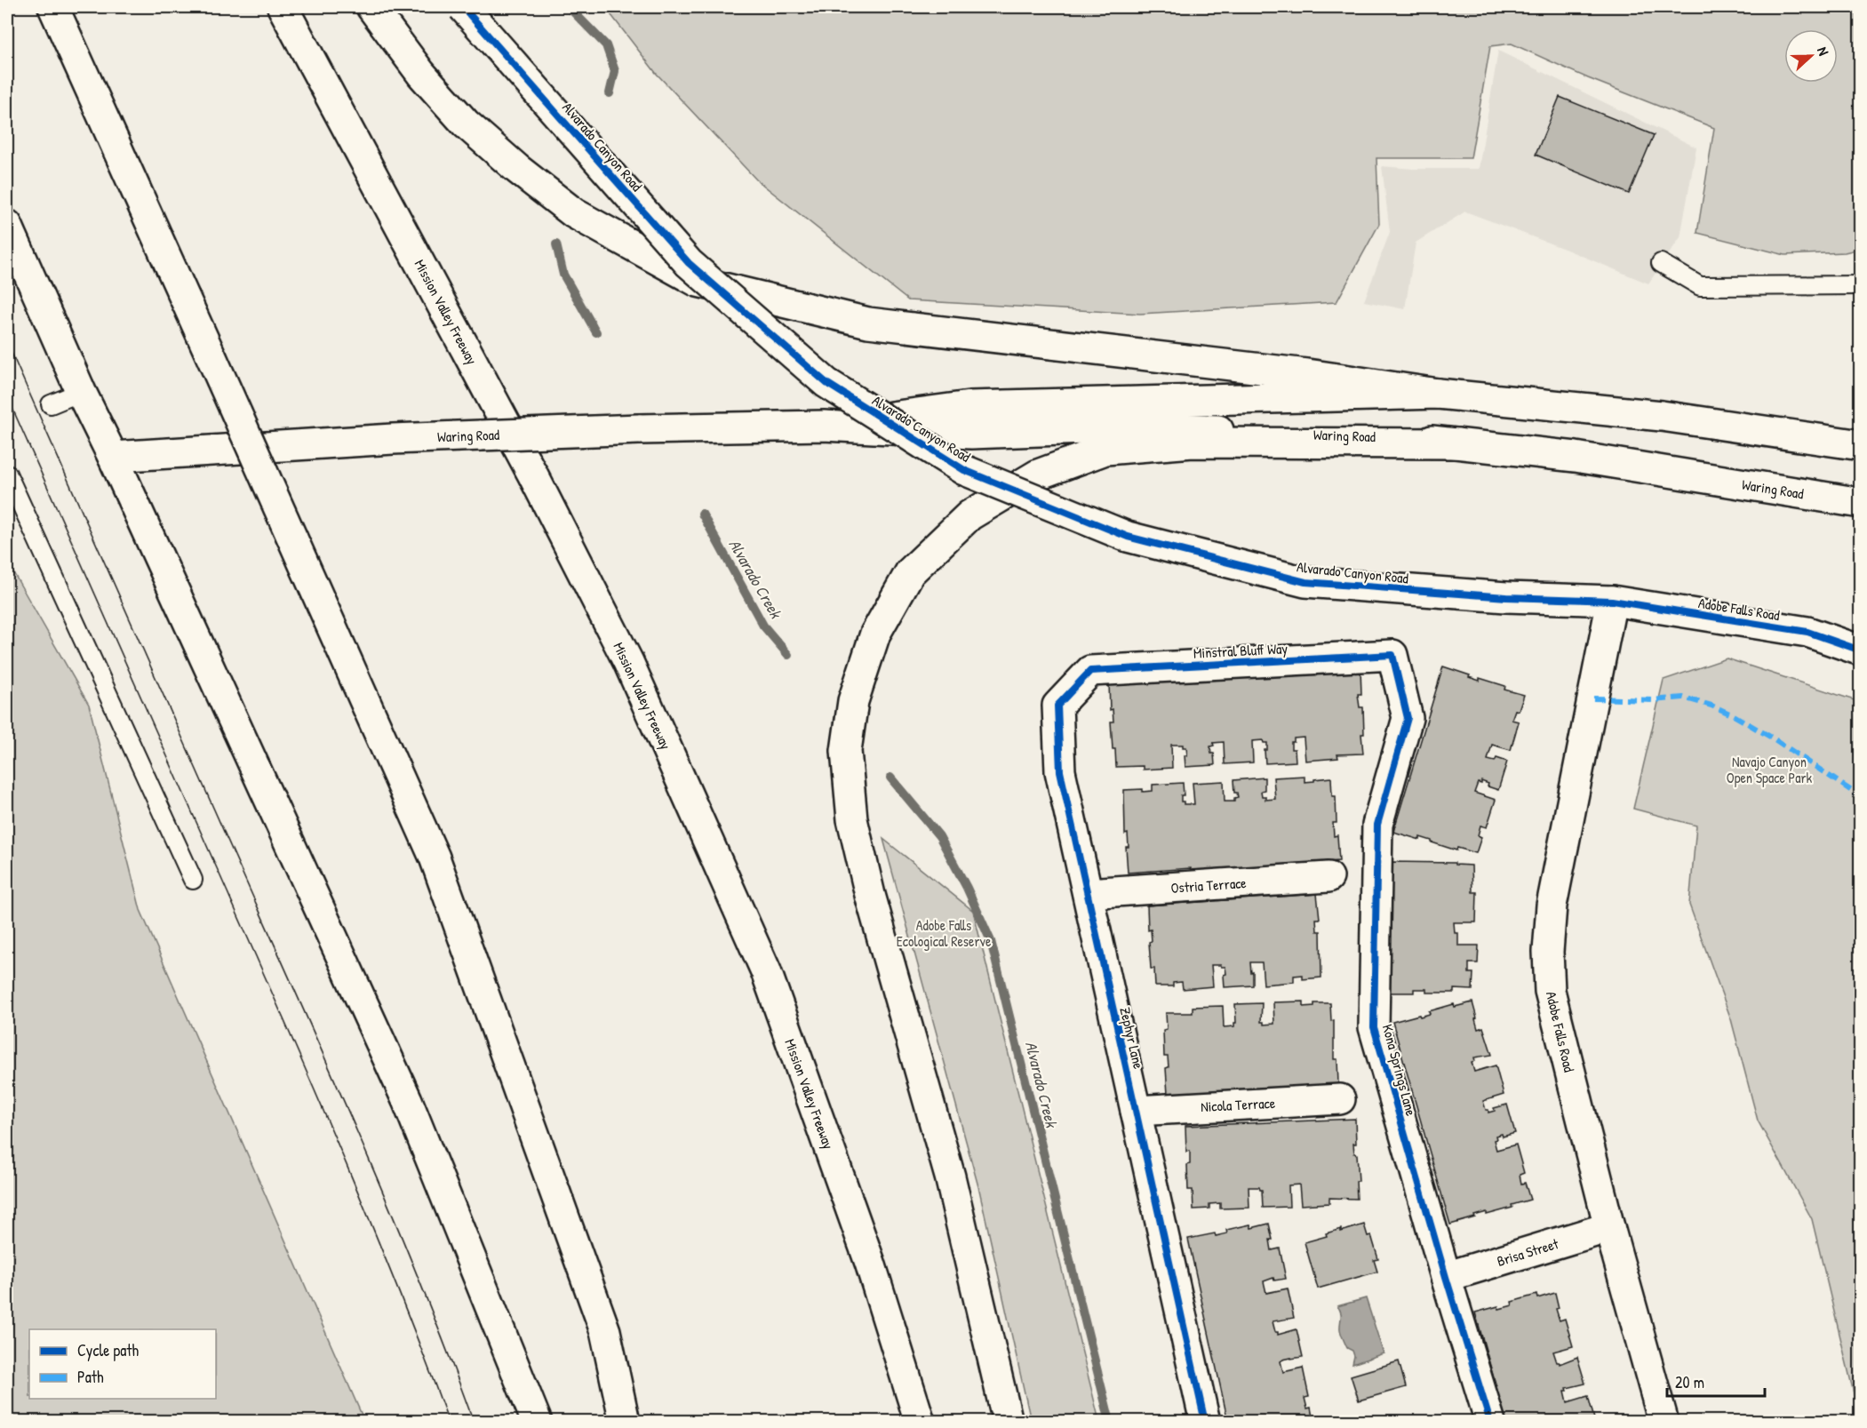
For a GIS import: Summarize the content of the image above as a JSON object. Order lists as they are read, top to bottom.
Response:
{
  "streets": {
    "main road": [
      "Alvarado Canyon Road",
      "Mission Valley Freeway",
      "Waring Road",
      "Adobe Falls Road",
      "Minstral Bluff Way",
      "Ostria Terrace",
      "Zephyr Lane",
      "Kona Springs Lane",
      "Nicola Terrace",
      "Brisa Street"
    ]
  },
  "crossings": [
    ["Alvarado Canyon Road", "Adobe Falls Road"],
    ["Adobe Falls Road", "Brisa Street"],
    ["Minstral Bluff Way", "Zephyr Lane"],
    ["Minstral Bluff Way", "Kona Springs Lane"],
    ["Ostria Terrace", "Zephyr Lane"],
    ["Zephyr Lane", "Nicola Terrace"],
    ["Kona Springs Lane", "Brisa Street"]
  ],
  "water": ["Alvarado Creek"],
  "parks": ["Navajo Canyon Open Space Park", "Adobe Falls Ecological Reserve"],
  "legend": ["Cycle path", "Path"],
  "scale_bar": "20 m",
  "north": "right"
}
